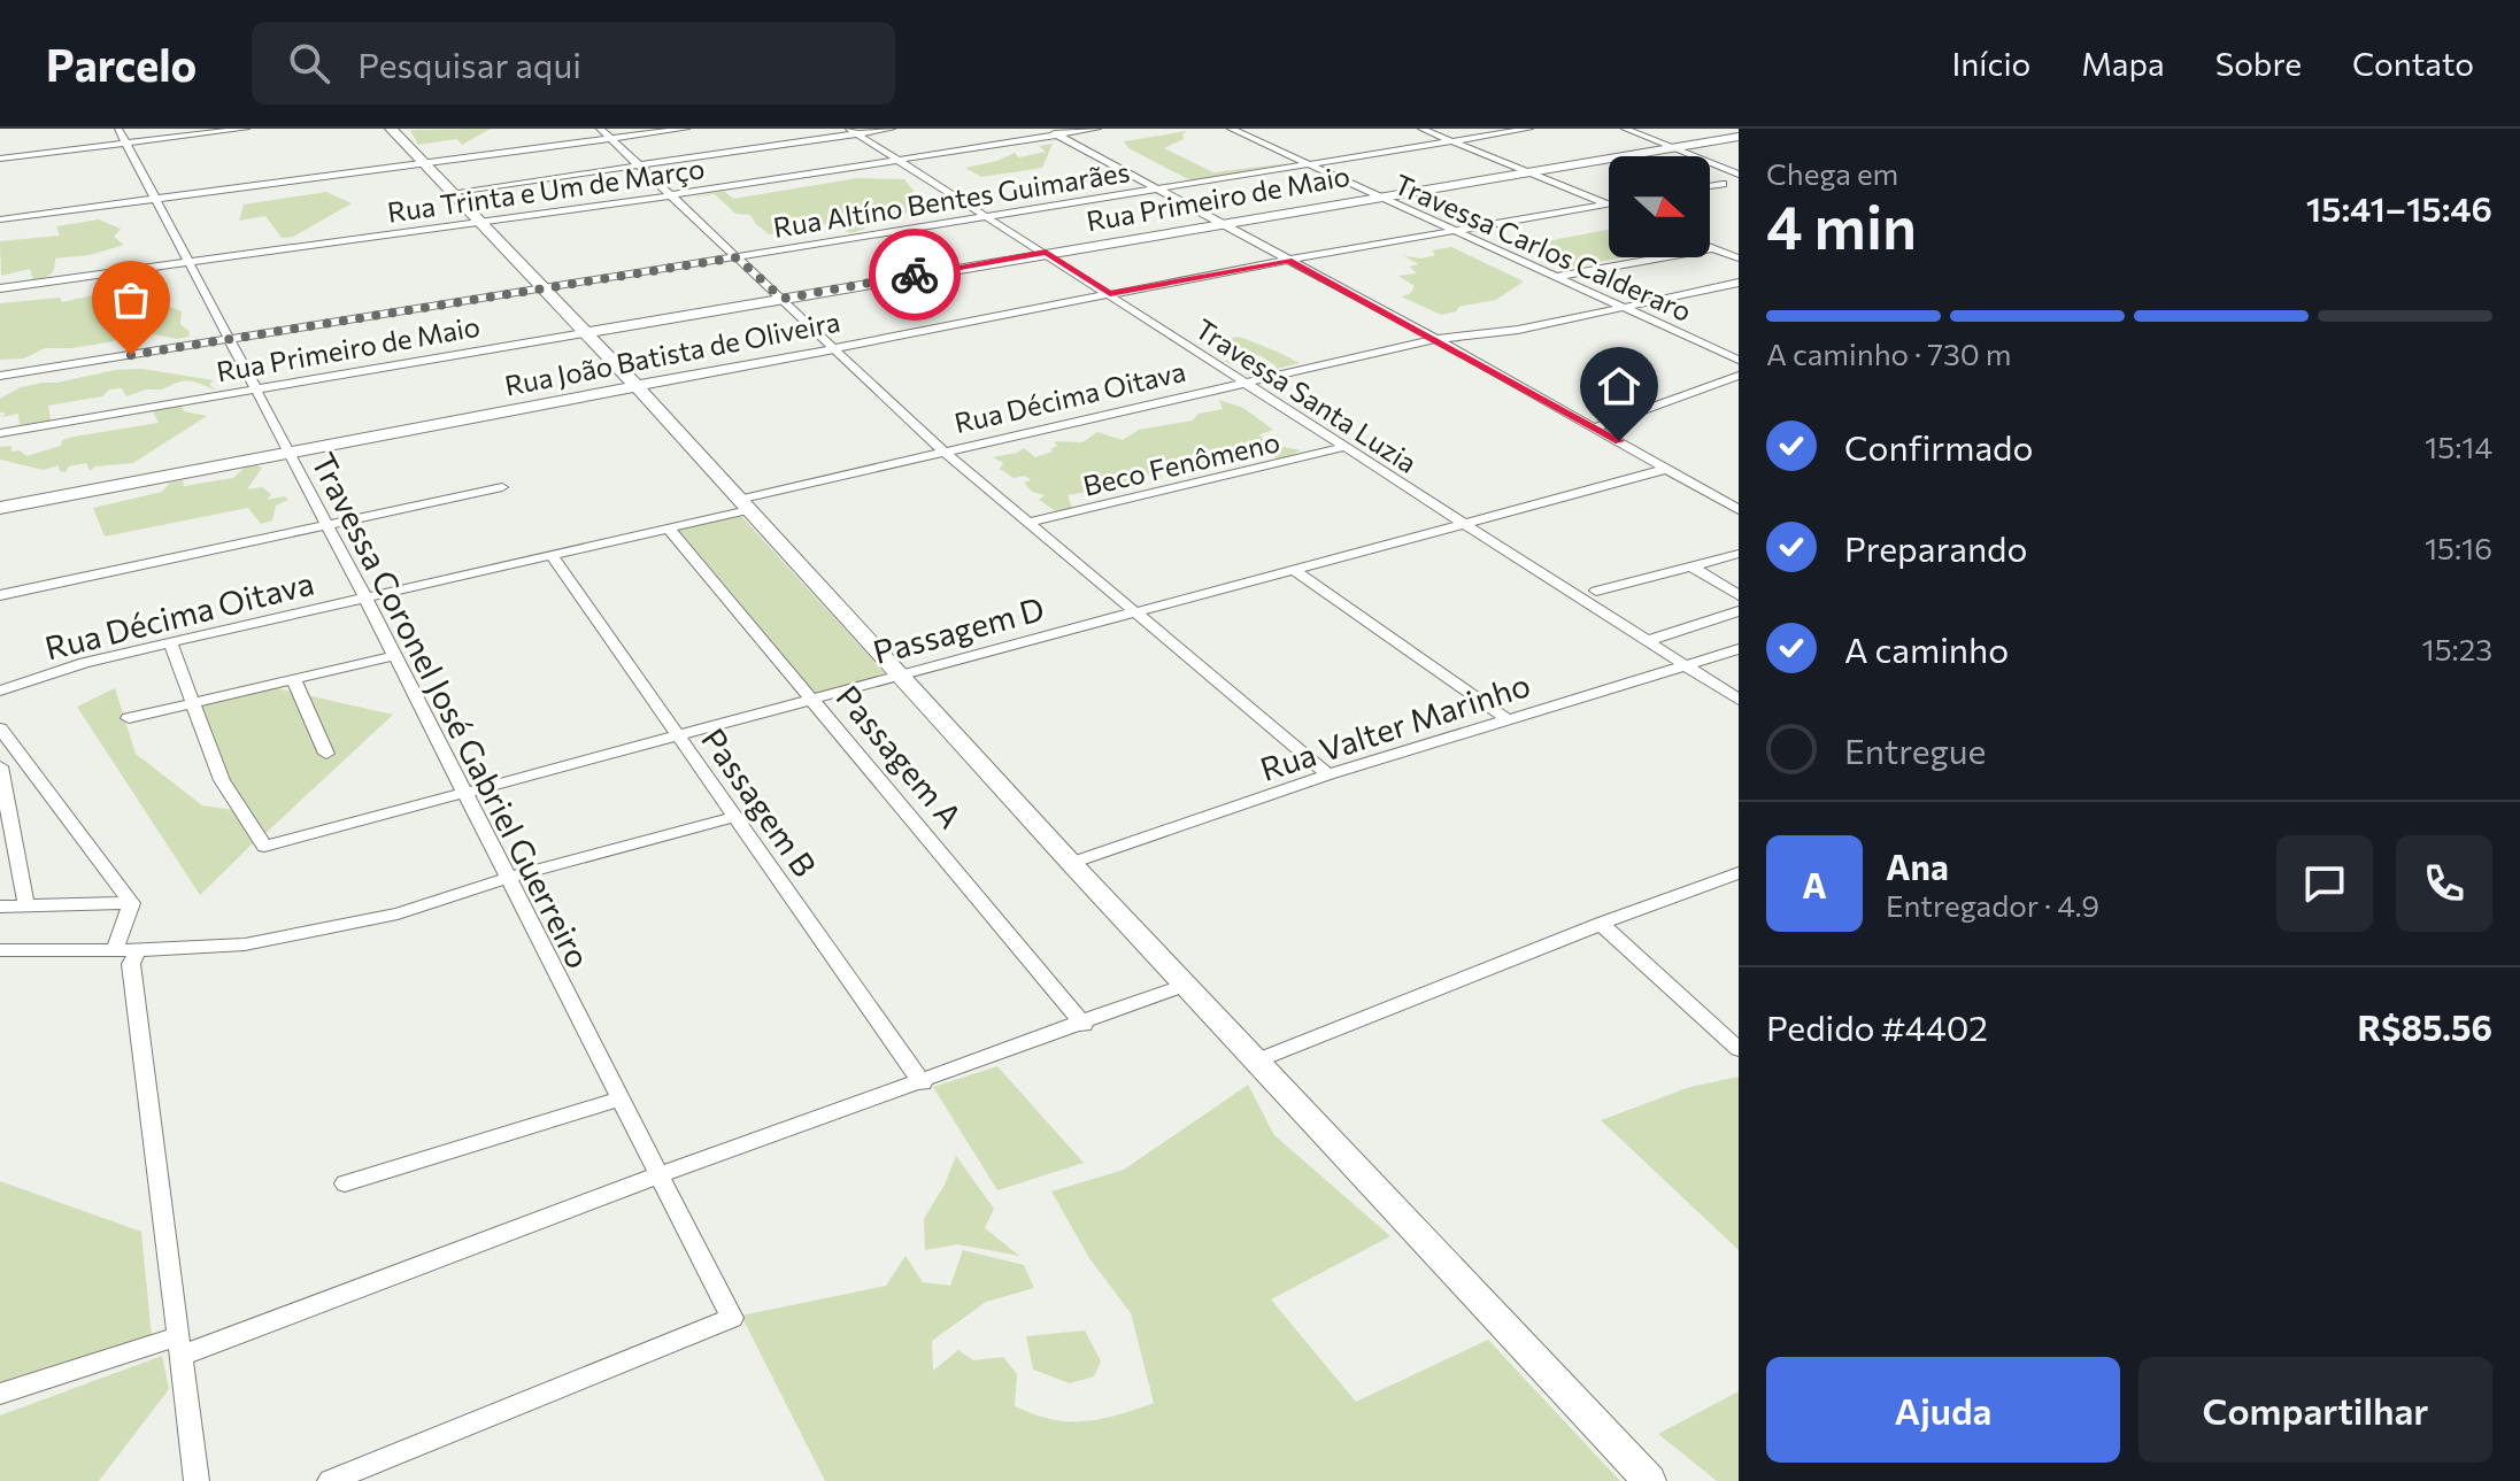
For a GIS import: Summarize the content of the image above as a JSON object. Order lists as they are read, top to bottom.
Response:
{
  "streets": {
    "street": [
      "Rua Trinta e Um de Março",
      "Rua Primeiro de Maio",
      "Rua Altíno Bentes Guimarães",
      "Travessa Carlos Calderaro",
      "Rua João Batista de Oliveira",
      "Travessa Santa Luzia",
      "Rua Décima Oitava",
      "Beco Fenômeno",
      "Passagem D",
      "Travessa Coronel José Gabriel Guerreiro",
      "Rua Valter Marinho",
      "Passagem A",
      "Passagem B"
    ]
  },
  "crossings": [
    ["Rua Trinta e Um de Março", "Travessa Santa Luzia"],
    ["Rua Trinta e Um de Março", "Travessa Coronel José Gabriel Guerreiro"],
    ["Rua Primeiro de Maio", "Travessa Carlos Calderaro"],
    ["Rua Primeiro de Maio", "Travessa Santa Luzia"],
    ["Rua Primeiro de Maio", "Travessa Coronel José Gabriel Guerreiro"],
    ["Rua Altíno Bentes Guimarães", "Travessa Carlos Calderaro"],
    ["Rua Altíno Bentes Guimarães", "Travessa Santa Luzia"],
    ["Rua Altíno Bentes Guimarães", "Travessa Coronel José Gabriel Guerreiro"],
    ["Travessa Carlos Calderaro", "Rua João Batista de Oliveira"],
    ["Travessa Carlos Calderaro", "Rua Décima Oitava"],
    ["Rua João Batista de Oliveira", "Travessa Santa Luzia"],
    ["Rua João Batista de Oliveira", "Travessa Coronel José Gabriel Guerreiro"],
    ["Travessa Santa Luzia", "Rua Décima Oitava"],
    ["Travessa Santa Luzia", "Beco Fenômeno"],
    ["Travessa Santa Luzia", "Passagem D"],
    ["Travessa Santa Luzia", "Rua Valter Marinho"],
    ["Rua Décima Oitava", "Travessa Coronel José Gabriel Guerreiro"],
    ["Rua Décima Oitava", "Passagem A"],
    ["Rua Décima Oitava", "Passagem B"],
    ["Passagem D", "Travessa Coronel José Gabriel Guerreiro"],
    ["Passagem D", "Passagem A"],
    ["Passagem D", "Passagem B"]
  ],
  "north": "right",
  "page": {
    "header": "Parcelo",
    "search": "Pesquisar aqui",
    "nav": [
      "Início",
      "Mapa",
      "Sobre",
      "Contato"
    ],
    "heading": ["4 min", "Chega em", "15:41–15:46"],
    "panel": [
      "Ana",
      "Entregador · 4.9",
      "Pedido #4402",
      "R$85.56"
    ],
    "bar": "A caminho · 730 m",
    "list": [
      ["Confirmado", "15:14"],
      ["Preparando", "15:16"],
      ["A caminho", "15:23"],
      "Entregue"
    ],
    "round": "A",
    "buttons": ["Ajuda", "Compartilhar"]
  }
}
